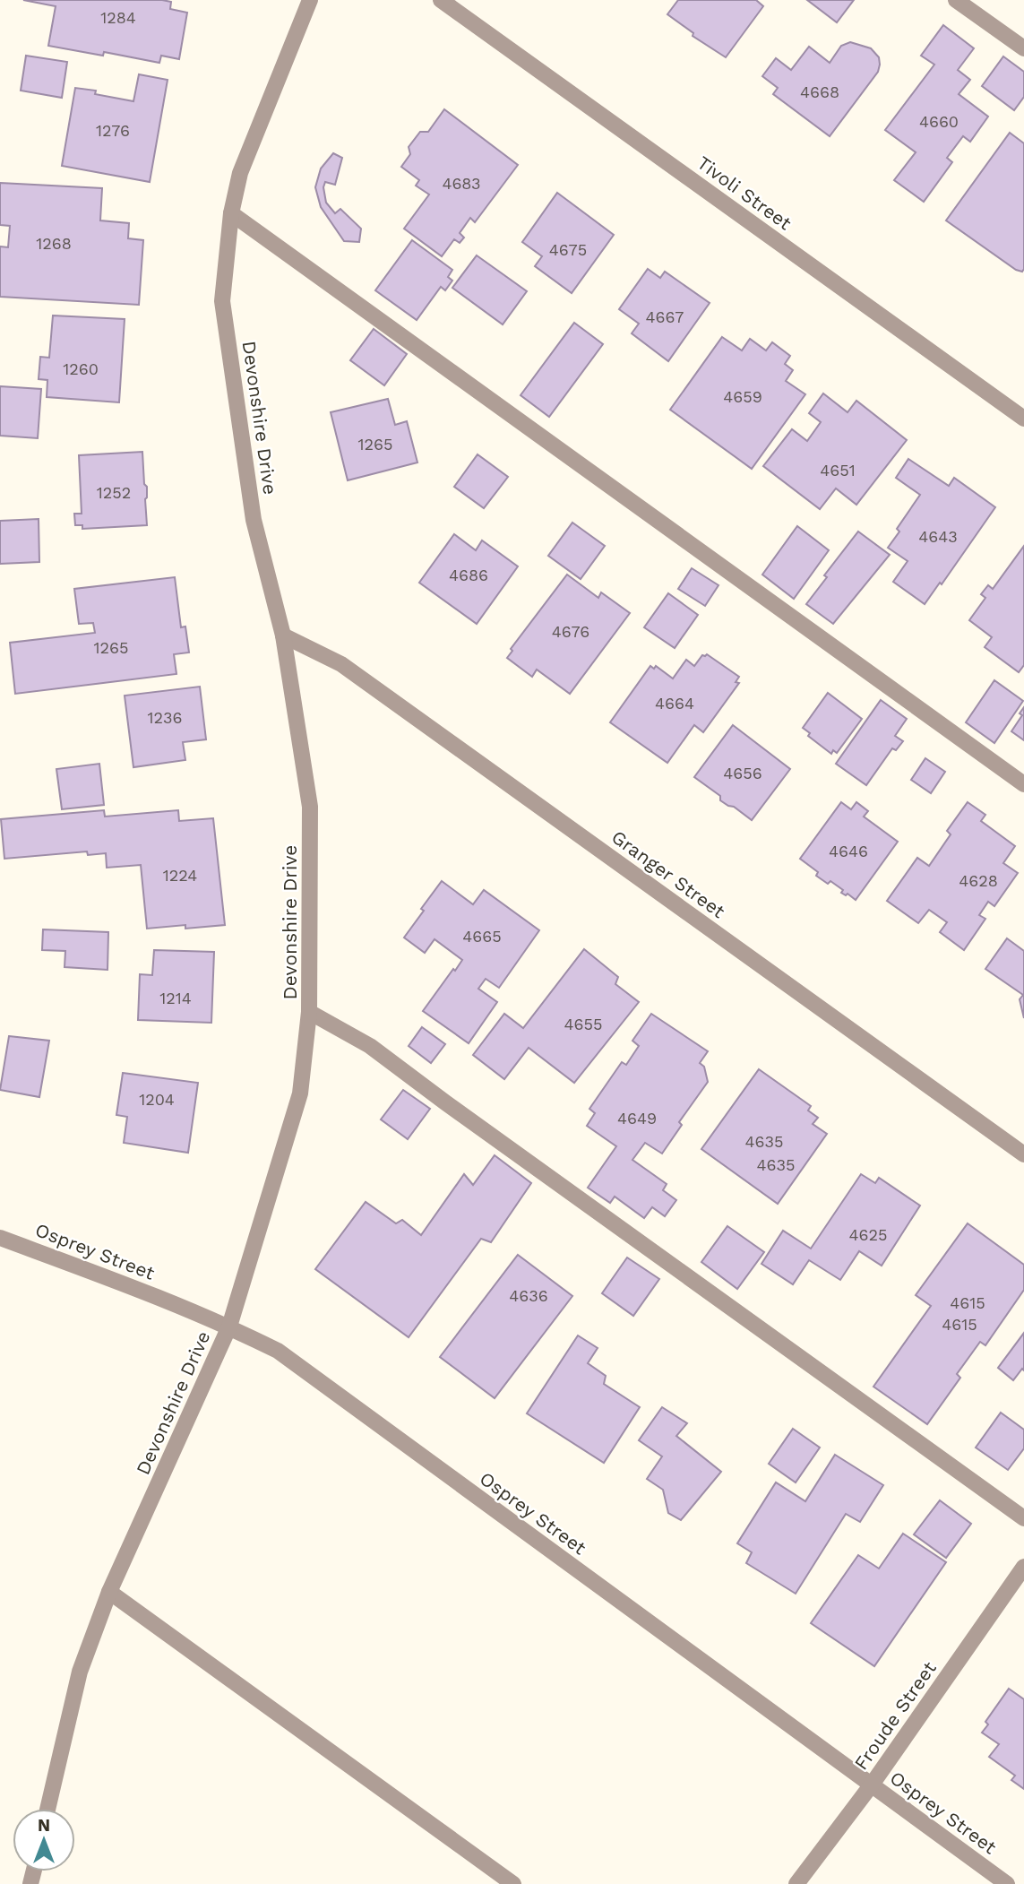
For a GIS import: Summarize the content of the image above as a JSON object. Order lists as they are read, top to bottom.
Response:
{
  "streets": {
    "street": [
      "Tivoli Street",
      "Devonshire Drive",
      "Granger Street",
      "Osprey Street",
      "Froude Street"
    ]
  },
  "crossings": [
    ["Devonshire Drive", "Granger Street"],
    ["Devonshire Drive", "Osprey Street"],
    ["Osprey Street", "Froude Street"]
  ],
  "house_numbers": [
    "1284",
    "4668",
    "4660",
    "1276",
    "4683",
    "1268",
    "4675",
    "4667",
    "1260",
    "4659",
    "1265",
    "4651",
    "1252",
    "4643",
    "4686",
    "4676",
    "1265",
    "4664",
    "1236",
    "4656",
    "4646",
    "1224",
    "4628",
    "4665",
    "1214",
    "4655",
    "1204",
    "4649",
    "4635",
    "4635",
    "4625",
    "4636",
    "4615",
    "4615"
  ],
  "north": "top"
}
